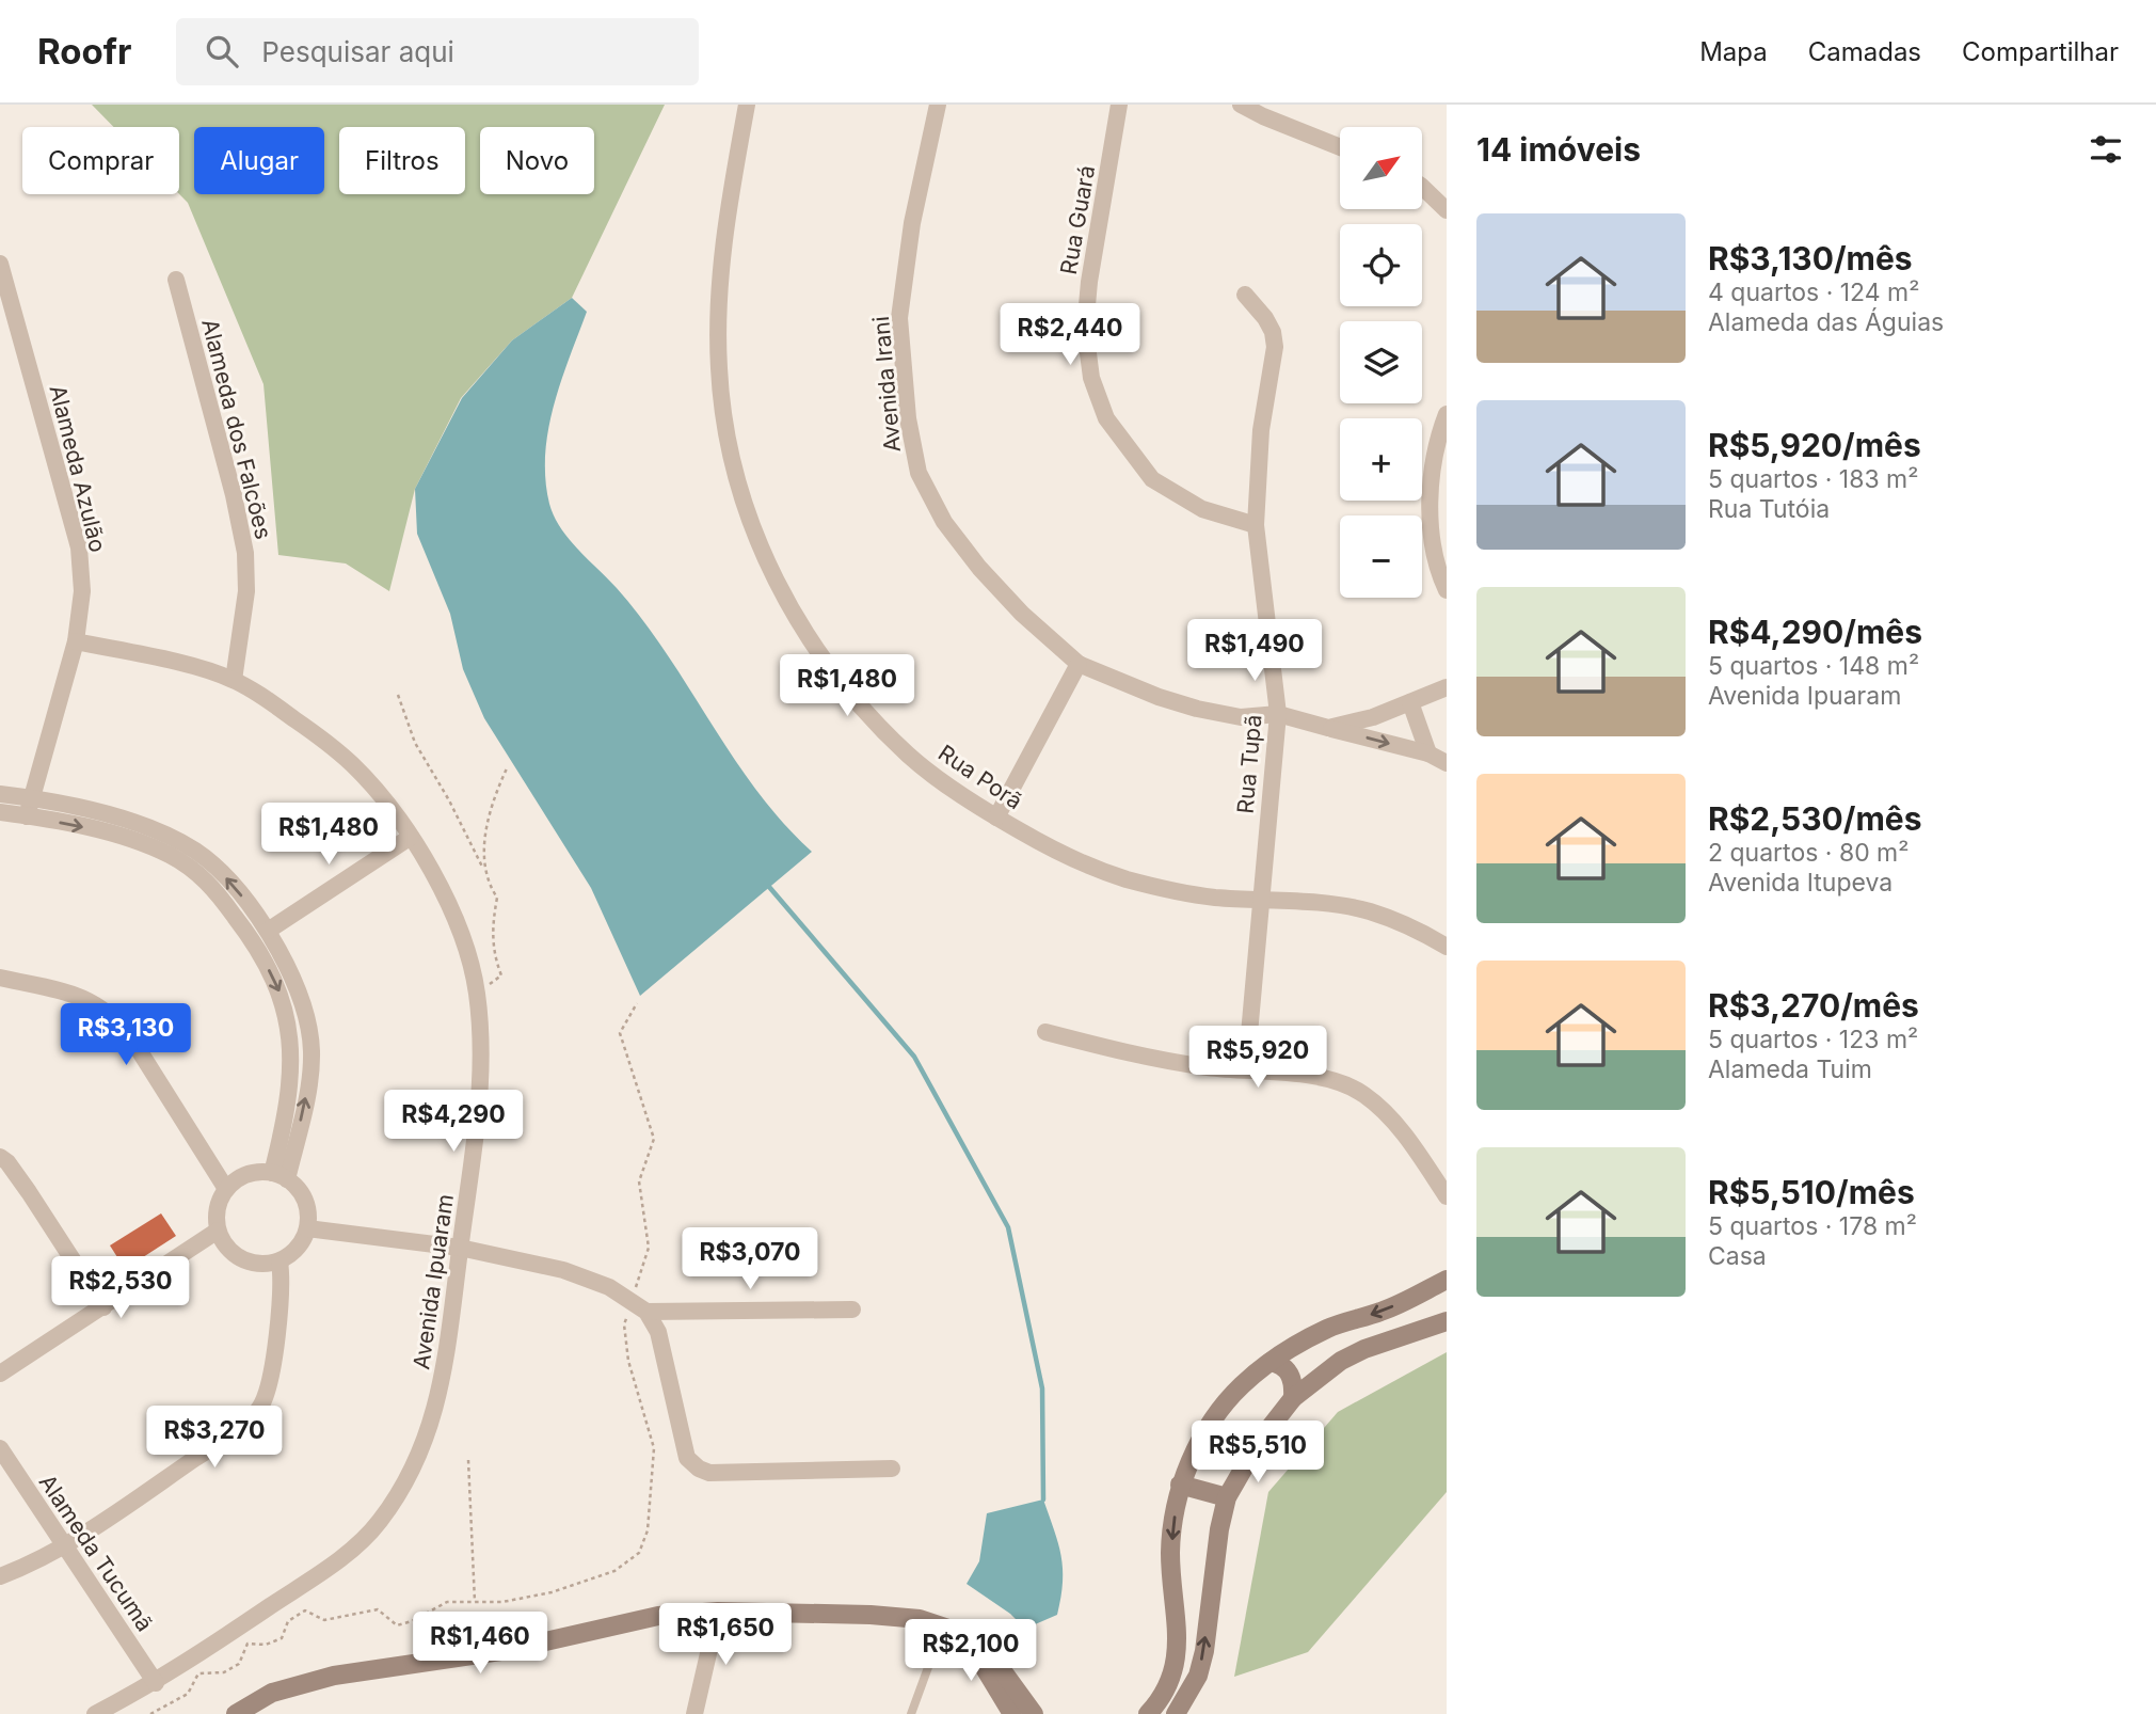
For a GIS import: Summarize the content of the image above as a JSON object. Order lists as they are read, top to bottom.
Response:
{
  "streets": {
    "street": [
      "Rua Guará",
      "Avenida Irani",
      "Alameda dos Falcões",
      "Alameda Azulão",
      "Rua Tupã",
      "Rua Porã",
      "Avenida Ipuaram",
      "Alameda Tucumã"
    ]
  },
  "crossings": [
    ["Rua Guará", "Rua Tupã"],
    ["Avenida Irani", "Rua Tupã"],
    ["Alameda dos Falcões", "Avenida Ipuaram"],
    ["Alameda Azulão", "Avenida Ipuaram"],
    ["Rua Tupã", "Rua Porã"],
    ["Avenida Ipuaram", "Alameda Tucumã"]
  ],
  "north": "top right",
  "page": {
    "header": "Roofr",
    "search": "Pesquisar aqui",
    "nav": ["Mapa", "Camadas", "Compartilhar"],
    "heading": "14 imóveis",
    "map_buttons": ["+", "−"],
    "chip": [
      "Comprar",
      "Alugar",
      "Filtros",
      "Novo"
    ],
    "list": [
      {
        "name": "R$3,130/mês",
        "note": "4 quartos · 124 m² · Alameda das Águias"
      },
      {
        "name": "R$5,920/mês",
        "note": "5 quartos · 183 m² · Rua Tutóia"
      },
      {
        "name": "R$4,290/mês",
        "note": "5 quartos · 148 m² · Avenida Ipuaram"
      },
      {
        "name": "R$2,530/mês",
        "note": "2 quartos · 80 m² · Avenida Itupeva"
      },
      {
        "name": "R$3,270/mês",
        "note": "5 quartos · 123 m² · Alameda Tuim"
      },
      {
        "name": "R$5,510/mês",
        "note": "5 quartos · 178 m² · Casa"
      }
    ],
    "price": [
      "R$2,440",
      "R$1,490",
      "R$1,480",
      "R$1,480",
      "R$3,130",
      "R$5,920",
      "R$4,290",
      "R$3,070",
      "R$2,530",
      "R$3,270",
      "R$5,510",
      "R$1,650",
      "R$1,460",
      "R$2,100"
    ]
  }
}
